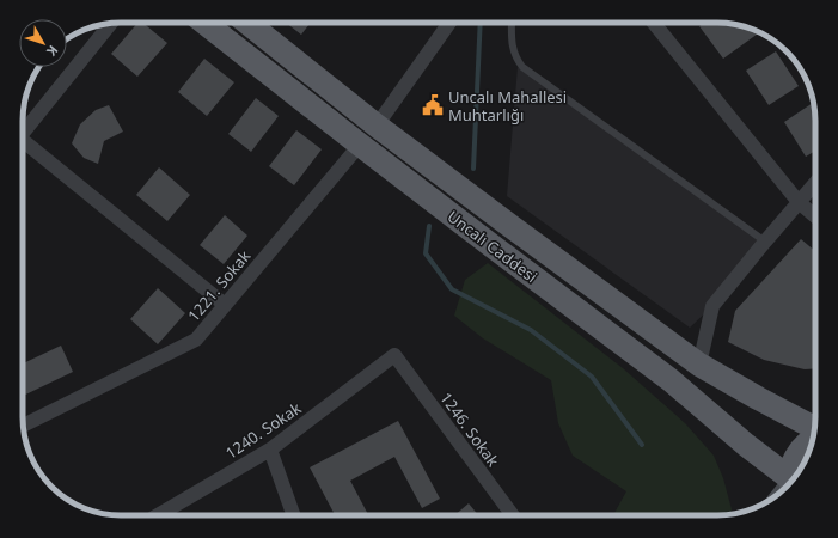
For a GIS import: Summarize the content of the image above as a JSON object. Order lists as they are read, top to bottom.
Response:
{
  "streets": {
    "main road": ["Uncalı Caddesi"],
    "street": ["1221. Sokak", "1246. Sokak", "1240. Sokak"]
  },
  "crossings": [
    ["Uncalı Caddesi", "1221. Sokak"],
    ["1246. Sokak", "1240. Sokak"]
  ],
  "places": {
    "public building": ["Uncalı Mahallesi Muhtarlığı"]
  },
  "north": "bottom right"
}
